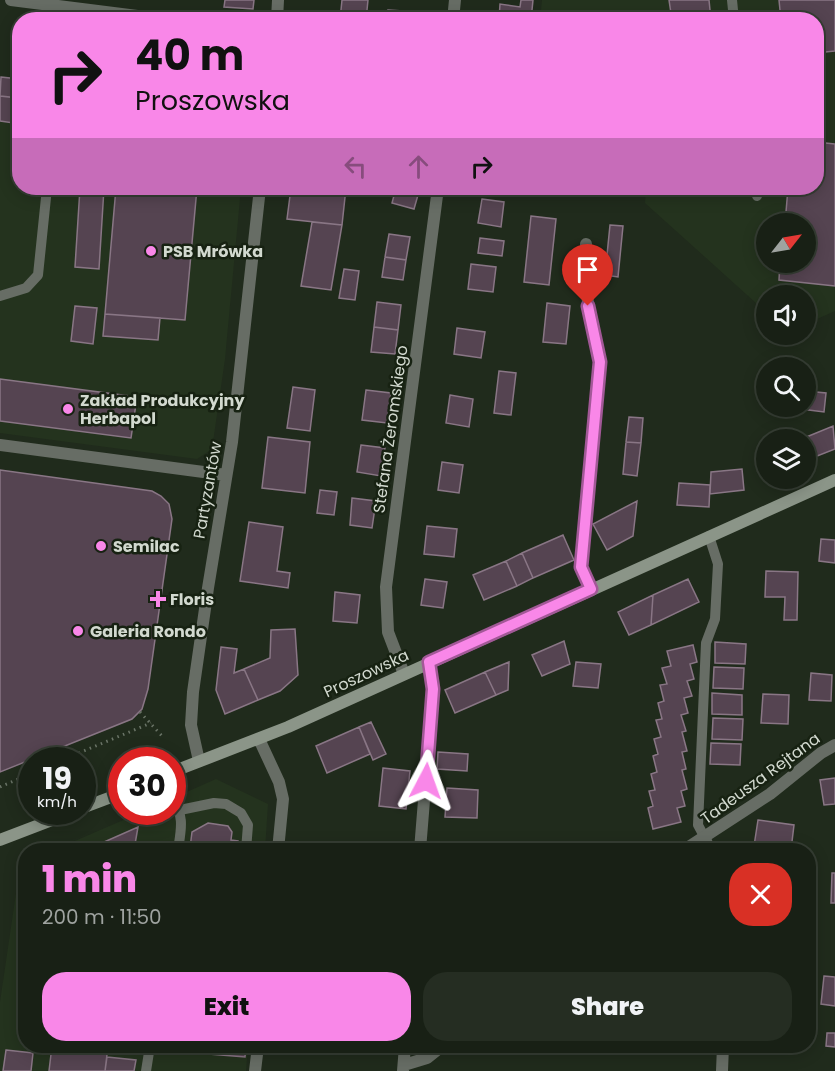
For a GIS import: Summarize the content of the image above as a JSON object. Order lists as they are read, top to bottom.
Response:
{
  "streets": {
    "main road": ["Proszowska"],
    "street": ["Stefana Żeromskiego", "Partyzantów", "Tadeusza Rejtana"]
  },
  "crossings": [
    ["Stefana Żeromskiego", "Proszowska"],
    ["Partyzantów", "Proszowska"]
  ],
  "places": {
    "other": [
      "PSB Mrówka",
      "Zakład Produkcyjny Herbapol",
      "Semilac",
      "Galeria Rondo"
    ],
    "health": ["Floris"]
  },
  "north": "top right",
  "page": {
    "turn": ["40 m", "Proszowska"],
    "speed": "19 km/h",
    "limit": "30",
    "heading": ["1 min", "200 m · 11:50"],
    "buttons": ["Exit", "Share"]
  }
}
